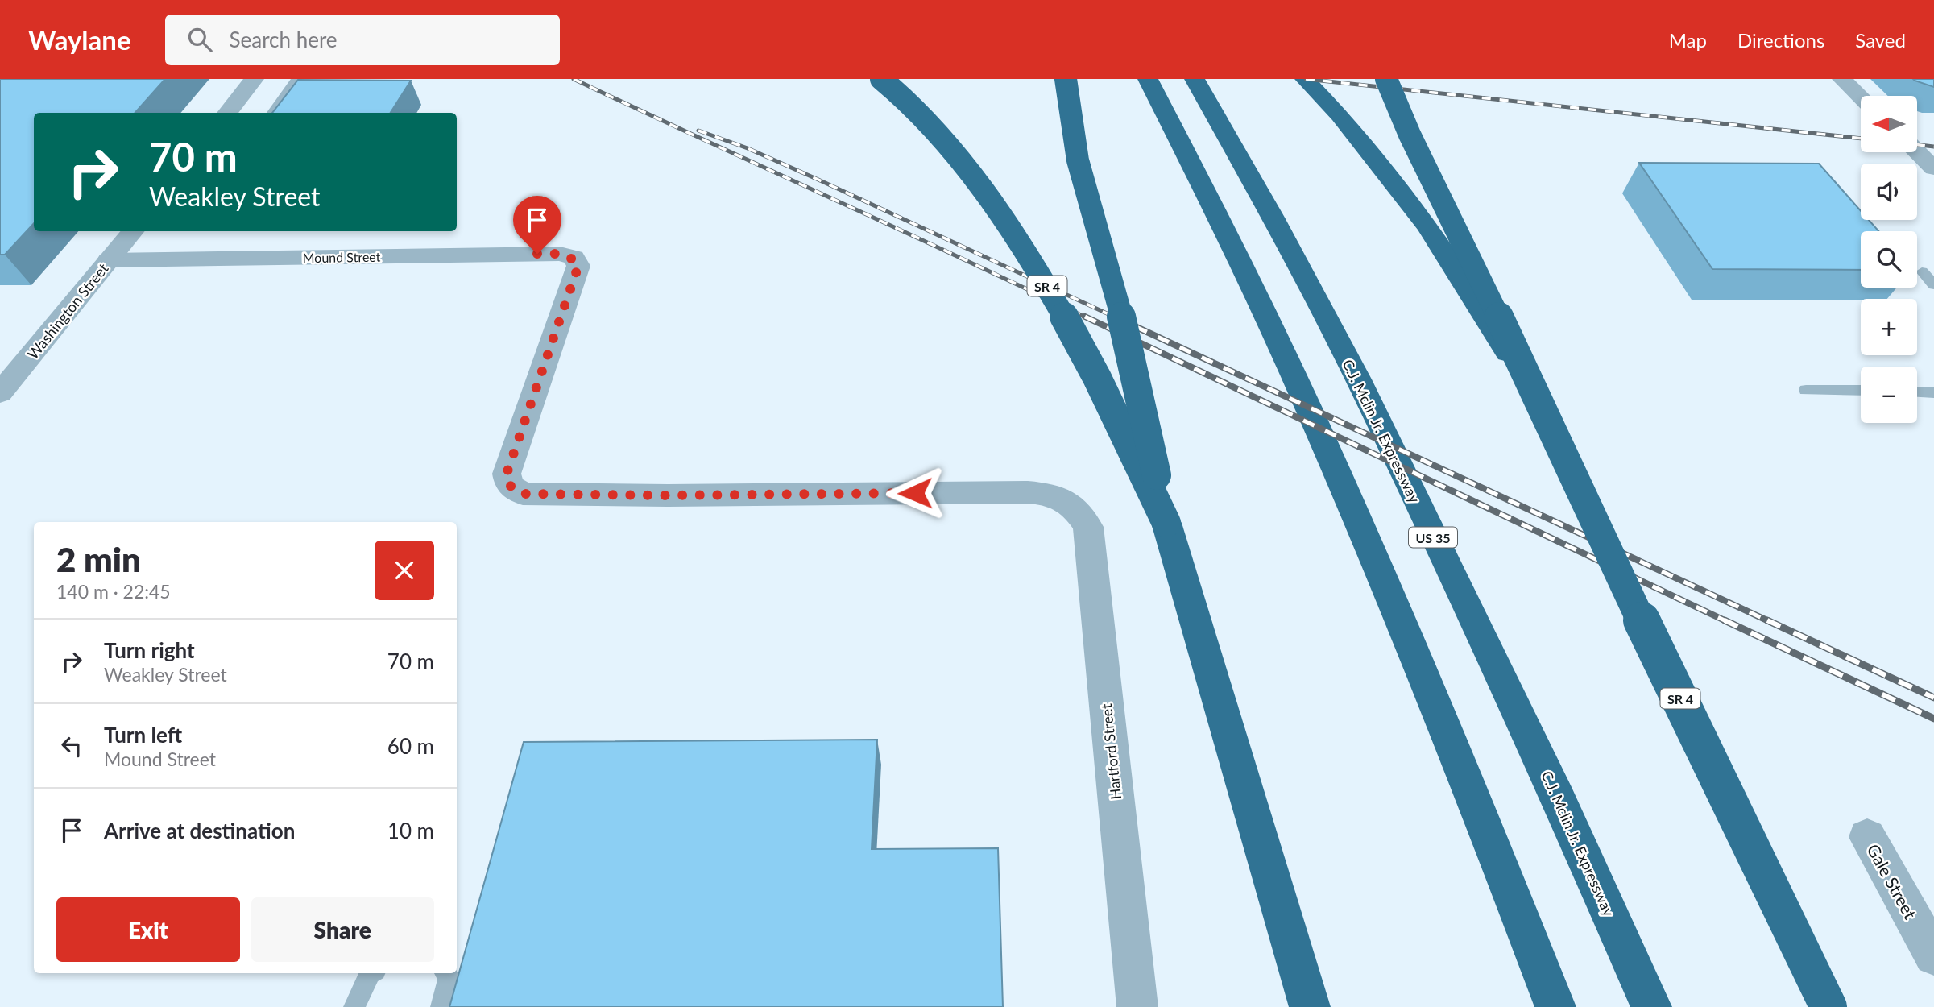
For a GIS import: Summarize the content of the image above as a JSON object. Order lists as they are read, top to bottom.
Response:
{
  "streets": {
    "highway": ["SR 4", "C.J. Mclin Jr. Expressway", "US 35"],
    "street": [
      "Mound Street",
      "Washington Street",
      "Hartford Street",
      "Gale Street"
    ]
  },
  "crossings": [
    ["Mound Street", "Washington Street"],
    ["Mound Street", "Hartford Street"]
  ],
  "north": "left",
  "page": {
    "header": "Waylane",
    "search": "Search here",
    "nav": ["Map", "Directions", "Saved"],
    "map_buttons": ["+", "−"],
    "turn": ["70 m", "Weakley Street"],
    "heading": ["2 min", "140 m · 22:45"],
    "list": [
      {
        "name": "Turn right",
        "note": "Weakley Street",
        "value": "70 m"
      },
      {
        "name": "Turn left",
        "note": "Mound Street",
        "value": "60 m"
      },
      {
        "name": "Arrive at destination",
        "value": "10 m"
      }
    ],
    "buttons": ["Exit", "Share"]
  }
}
